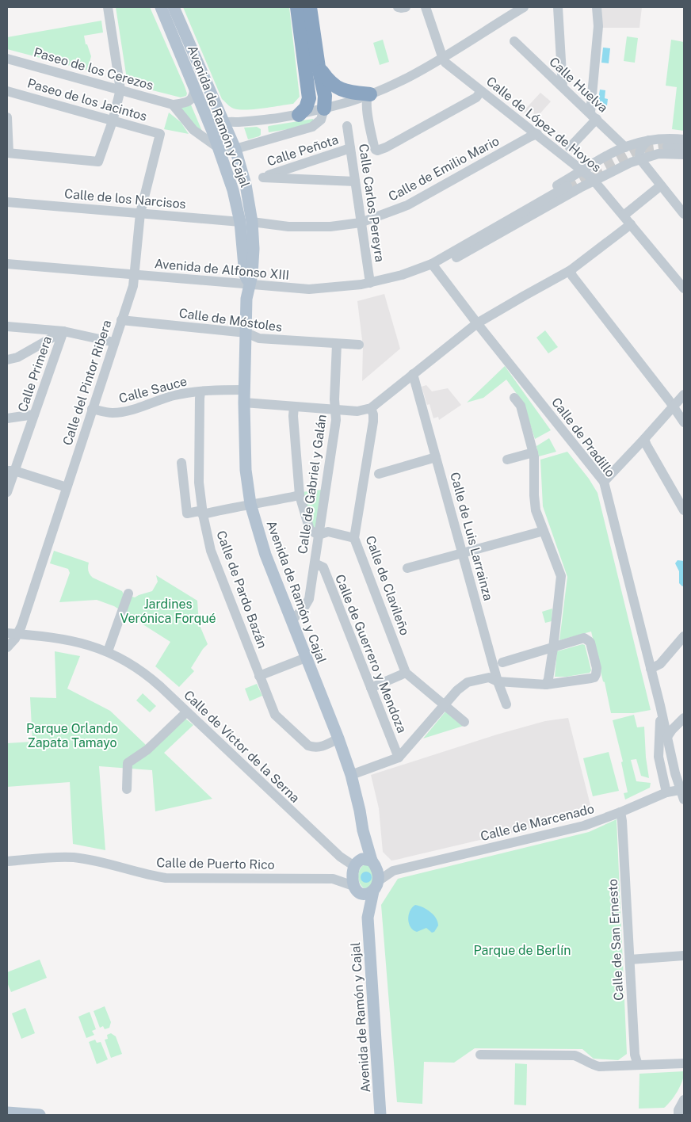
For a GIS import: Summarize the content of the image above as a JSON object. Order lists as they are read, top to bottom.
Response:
{
  "streets": {
    "main road": ["Avenida de Ramón y Cajal"],
    "street": [
      "Paseo de los Cerezos",
      "Calle Huelva",
      "Paseo de los Jacintos",
      "Calle de López de Hoyos",
      "Calle Peñota",
      "Calle de Emilio Mario",
      "Calle de los Narcisos",
      "Calle Carlos Pereyra",
      "Avenida de Alfonso XIII",
      "Calle de Móstoles",
      "Calle Primera",
      "Calle del Pintor Ribera",
      "Calle Sauce",
      "Calle de Pradillo",
      "Calle de Gabriel y Galán",
      "Calle de Luis Larrainza",
      "Calle de Clavileño",
      "Calle de Pardo Bazán",
      "Calle de Guerrero y Mendoza",
      "Calle de Víctor de la Serna",
      "Calle de Marcenado",
      "Calle de Puerto Rico",
      "Calle de San Ernesto"
    ]
  },
  "crossings": [
    ["Calle Huelva", "Avenida de Alfonso XIII"],
    ["Paseo de los Jacintos", "Calle del Pintor Ribera"],
    ["Avenida de Ramón y Cajal", "Calle de Emilio Mario"],
    ["Avenida de Ramón y Cajal", "Calle de los Narcisos"],
    ["Avenida de Ramón y Cajal", "Avenida de Alfonso XIII"],
    ["Avenida de Ramón y Cajal", "Calle de Móstoles"],
    ["Avenida de Ramón y Cajal", "Calle Sauce"],
    ["Avenida de Ramón y Cajal", "Calle de Gabriel y Galán"],
    ["Avenida de Ramón y Cajal", "Calle de Pardo Bazán"],
    ["Avenida de Ramón y Cajal", "Calle de Víctor de la Serna"],
    ["Avenida de Ramón y Cajal", "Calle de Marcenado"],
    ["Avenida de Ramón y Cajal", "Calle de Puerto Rico"],
    ["Calle de López de Hoyos", "Calle de Emilio Mario"],
    ["Calle de López de Hoyos", "Avenida de Alfonso XIII"],
    ["Calle Peñota", "Calle Carlos Pereyra"],
    ["Calle de Emilio Mario", "Calle de los Narcisos"],
    ["Calle de Emilio Mario", "Calle Carlos Pereyra"],
    ["Calle de los Narcisos", "Calle del Pintor Ribera"],
    ["Calle Carlos Pereyra", "Avenida de Alfonso XIII"],
    ["Avenida de Alfonso XIII", "Calle del Pintor Ribera"],
    ["Avenida de Alfonso XIII", "Calle de Pradillo"],
    ["Calle de Móstoles", "Calle del Pintor Ribera"],
    ["Calle de Móstoles", "Calle de Gabriel y Galán"],
    ["Calle del Pintor Ribera", "Calle Sauce"],
    ["Calle del Pintor Ribera", "Calle de Víctor de la Serna"],
    ["Calle Sauce", "Calle de Pardo Bazán"],
    ["Calle de Pradillo", "Calle de Marcenado"],
    ["Calle de Gabriel y Galán", "Calle de Guerrero y Mendoza"],
    ["Calle de Víctor de la Serna", "Calle de Marcenado"],
    ["Calle de Víctor de la Serna", "Calle de Puerto Rico"],
    ["Calle de Marcenado", "Calle de Puerto Rico"],
    ["Calle de Marcenado", "Calle de San Ernesto"]
  ],
  "parks": ["Jardines Verónica Forqué", "Parque Orlando Zapata Tamayo", "Parque de Berlín"]
}
